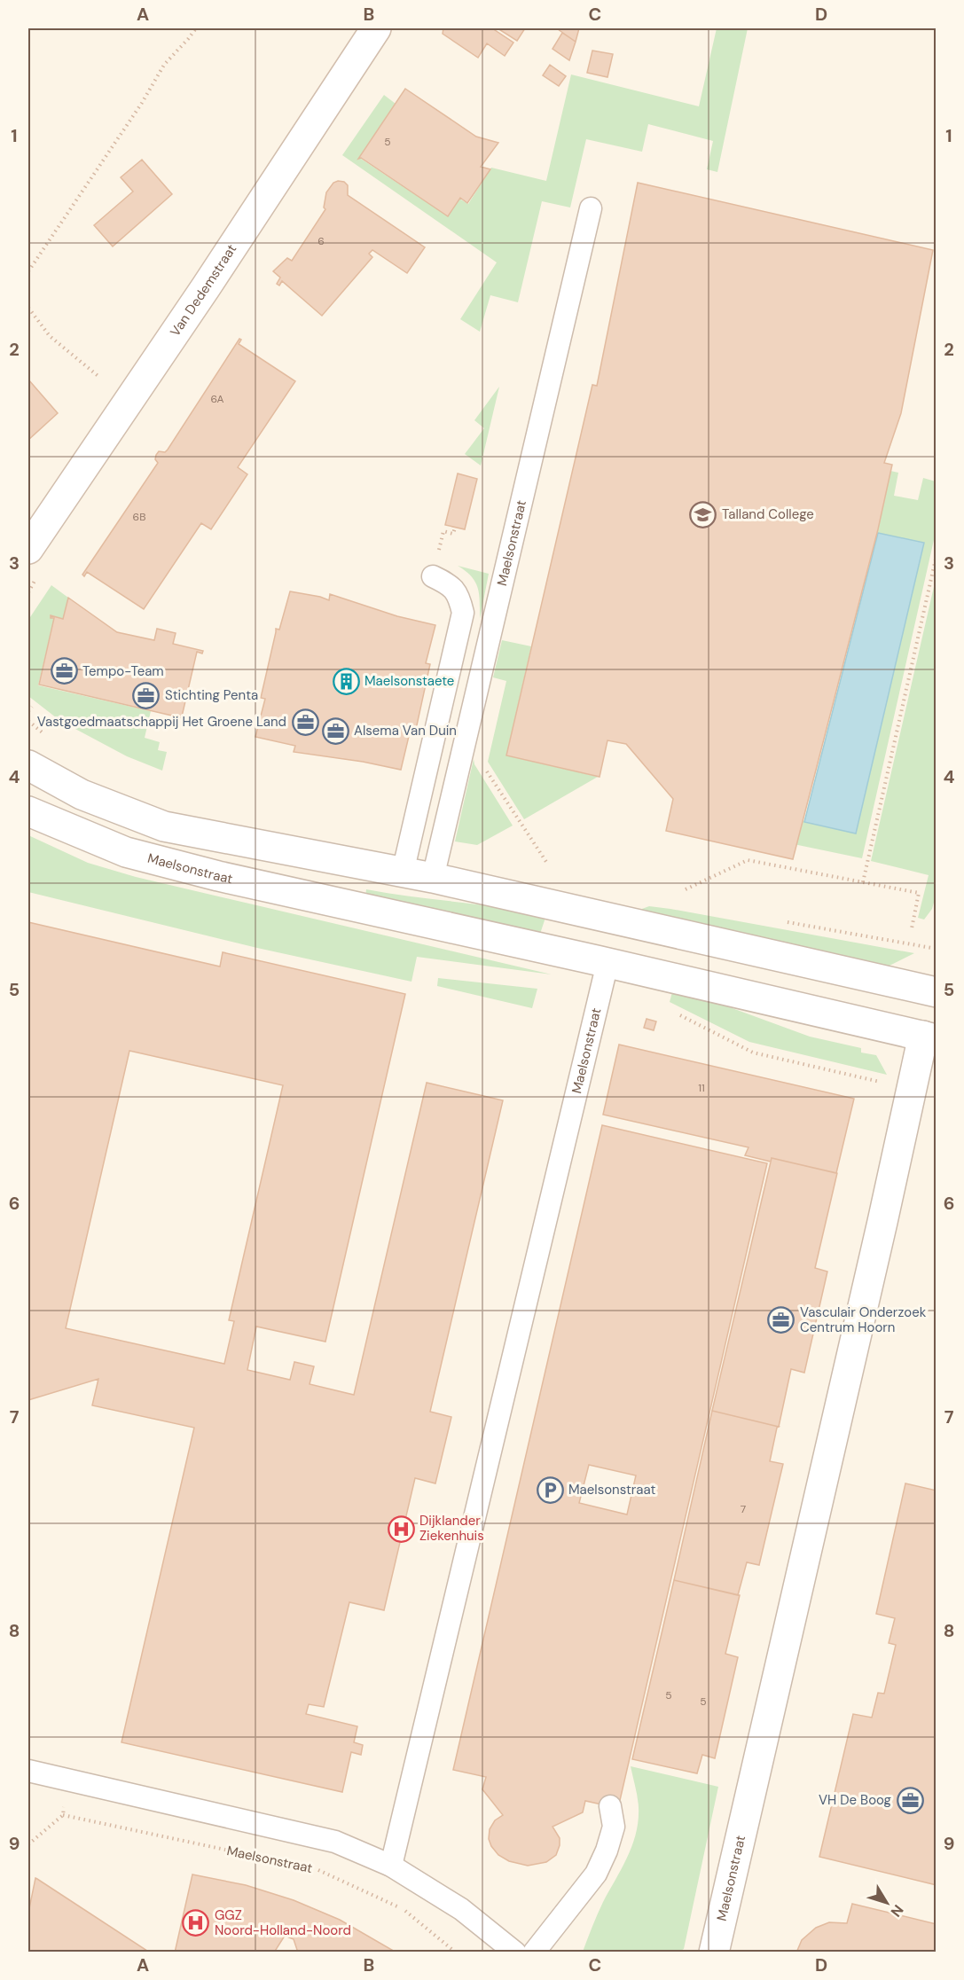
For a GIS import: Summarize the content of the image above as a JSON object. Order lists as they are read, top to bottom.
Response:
{
  "streets": {
    "street": ["Van Dedemstraat", "Maelsonstraat"]
  },
  "places": {
    "school or university": ["Talland College"],
    "office": [
      "Tempo-Team",
      "Stichting Penta",
      "Vastgoedmaatschappij Het Groene Land",
      "Alsema Van Duin",
      "Vasculair Onderzoek Centrum Hoorn",
      "VH De Boog"
    ],
    "building": ["Maelsonstaete"],
    "parking": ["Maelsonstraat"],
    "hospital": ["Dijklander Ziekenhuis", "GGZ Noord-Holland-Noord"]
  },
  "house_numbers": [
    "5",
    "6",
    "6A",
    "6B",
    "11",
    "7",
    "5",
    "5"
  ],
  "north": "bottom right",
  "grid": {
    "columns": [
      "A",
      "B",
      "C",
      "D"
    ],
    "rows": [
      "1",
      "2",
      "3",
      "4",
      "5",
      "6",
      "7",
      "8",
      "9"
    ]
  }
}
